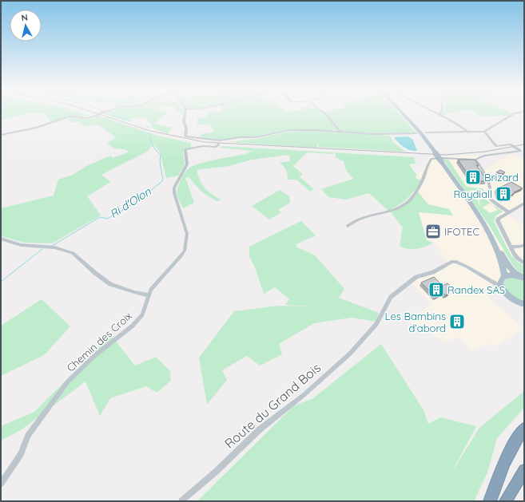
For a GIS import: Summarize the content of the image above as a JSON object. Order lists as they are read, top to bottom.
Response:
{
  "streets": {
    "street": ["Chemin des Croix", "Route du Grand Bois"]
  },
  "water": ["Ri d'Olon"],
  "places": {
    "building": [
      "Brizard",
      "Raydiall",
      "Randex SAS",
      "Les Bambins d’abord"
    ],
    "office": ["IFOTEC"]
  },
  "north": "top"
}
